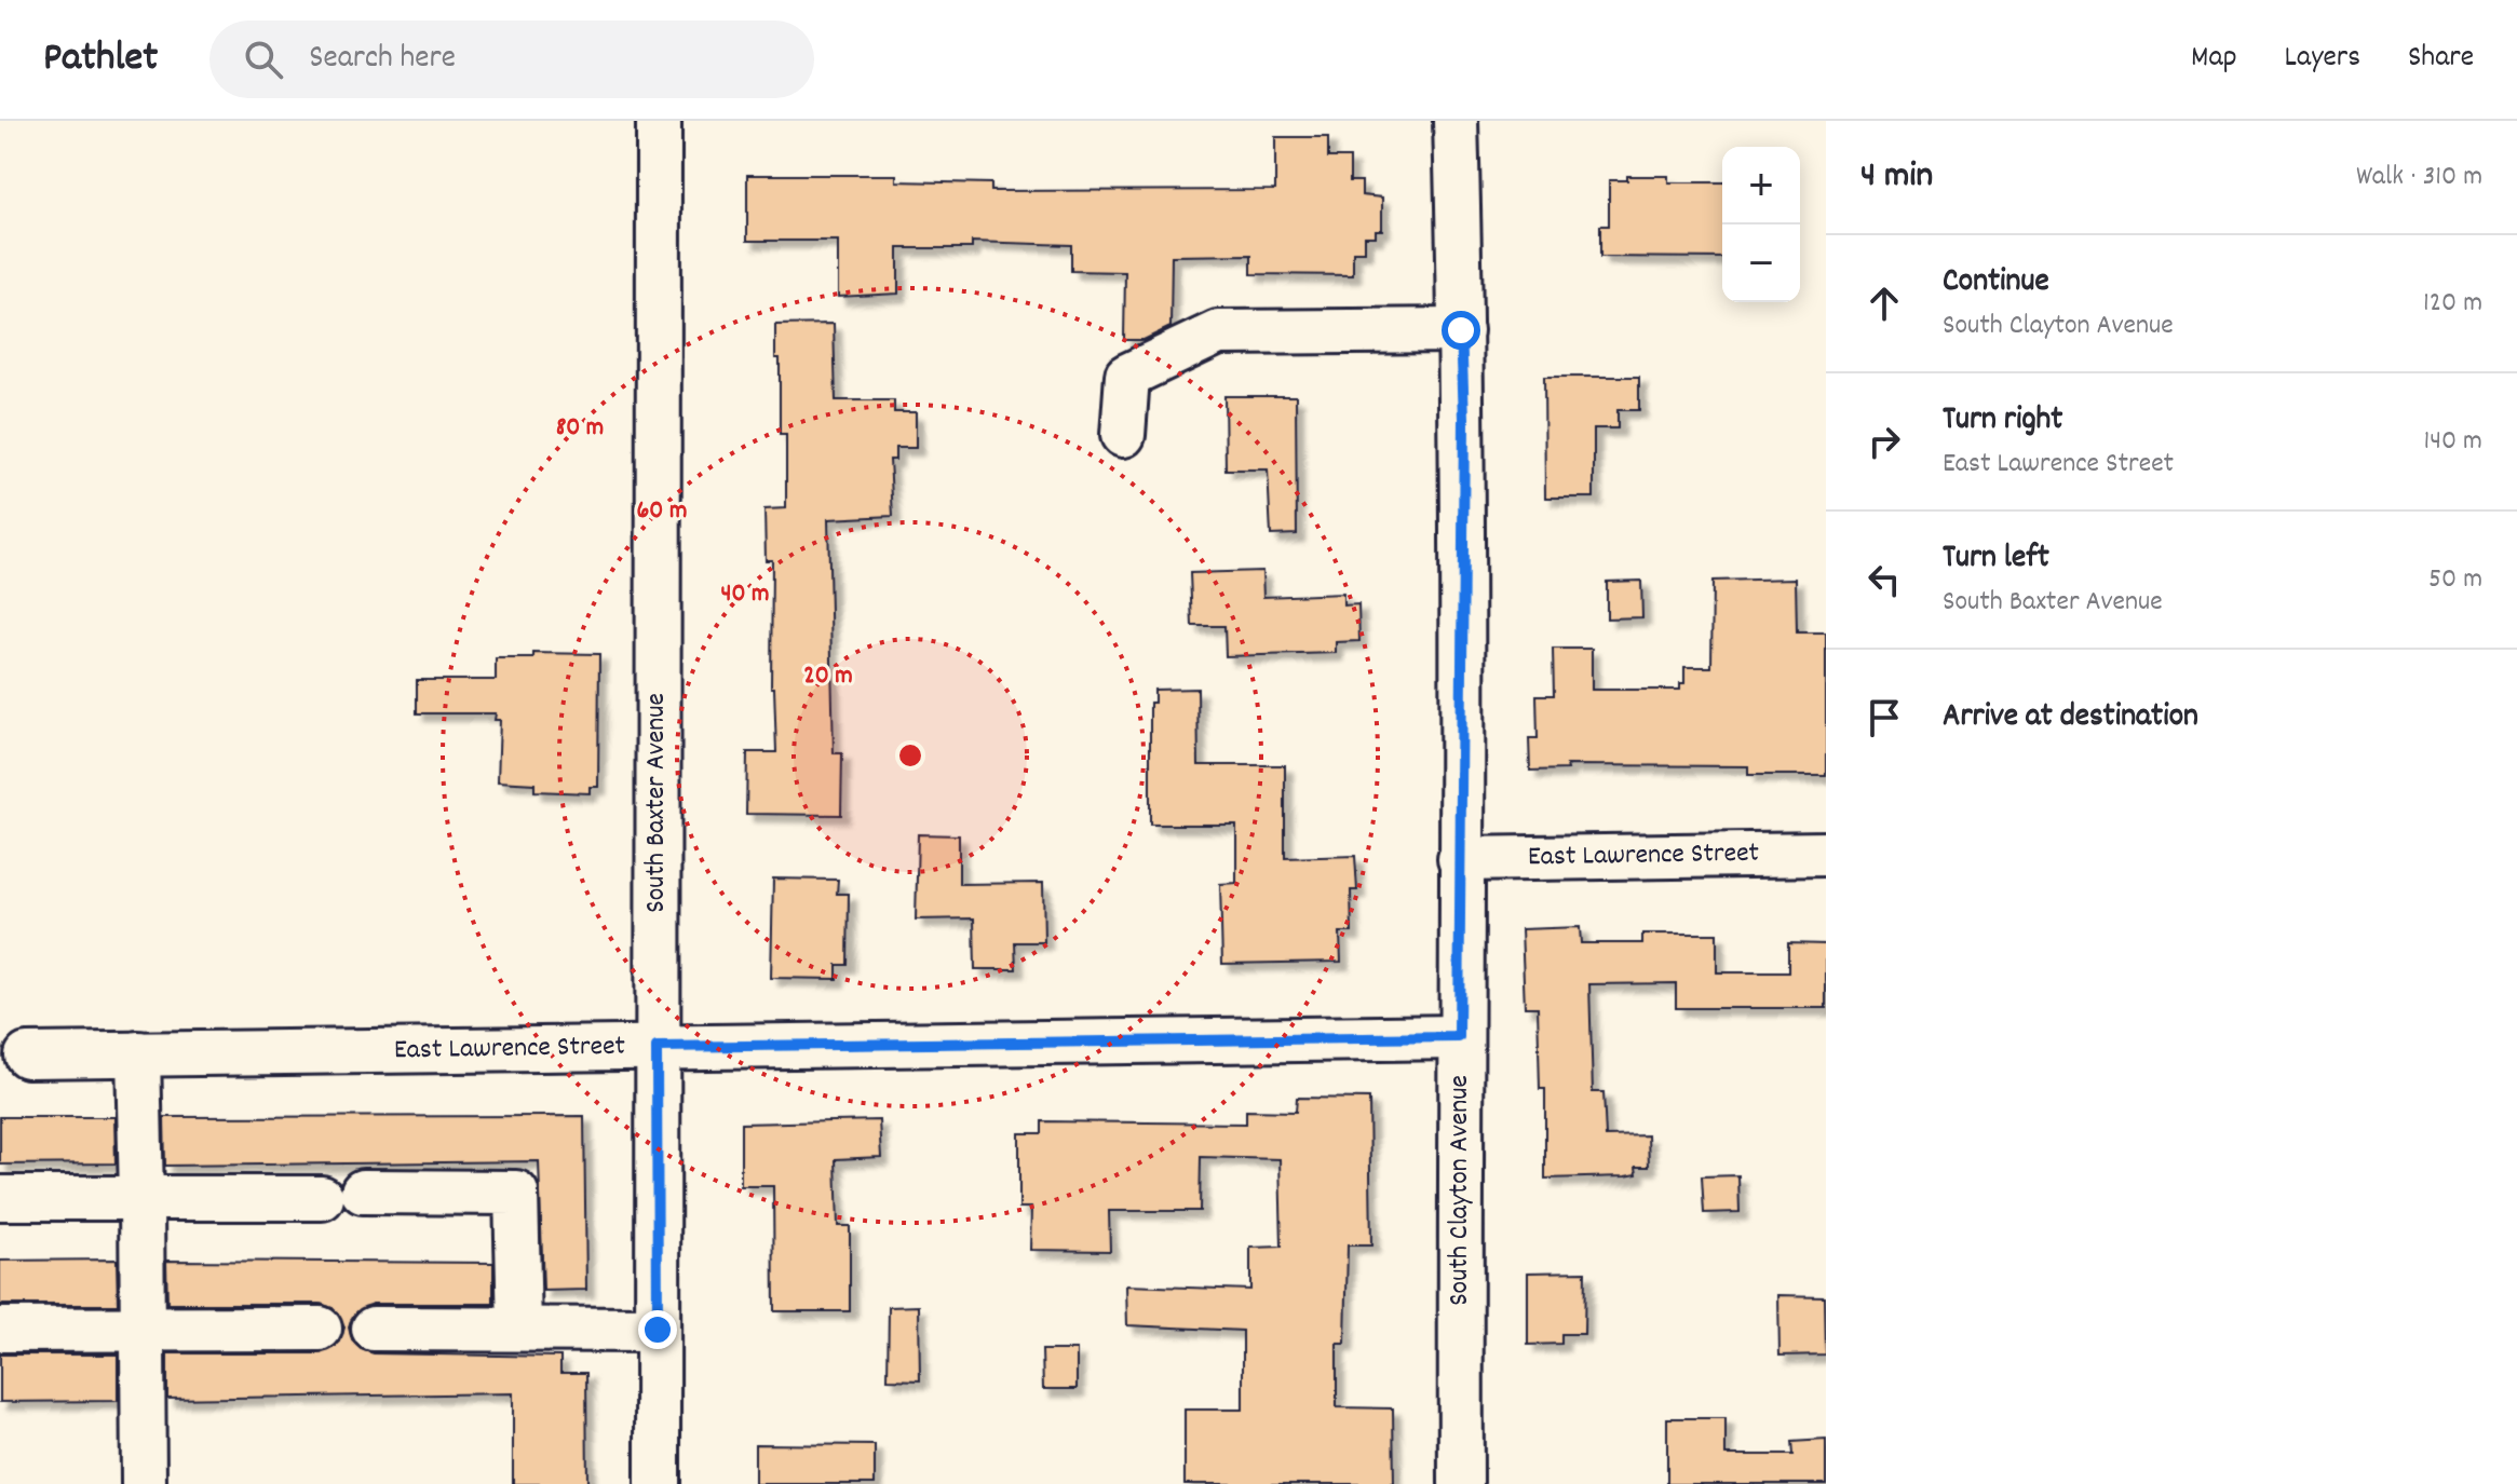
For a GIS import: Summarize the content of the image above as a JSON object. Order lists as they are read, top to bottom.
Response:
{
  "streets": {
    "street": ["South Baxter Avenue", "East Lawrence Street", "South Clayton Avenue"]
  },
  "crossings": [
    ["South Baxter Avenue", "East Lawrence Street"],
    ["East Lawrence Street", "South Clayton Avenue"]
  ],
  "page": {
    "header": "Pathlet",
    "search": "Search here",
    "nav": ["Map", "Layers", "Share"],
    "heading": ["4 min", "Walk · 310 m"],
    "map_buttons": ["+", "−"],
    "list": [
      ["Continue", "South Clayton Avenue", "120 m"],
      ["Turn right", "East Lawrence Street", "140 m"],
      ["Turn left", "South Baxter Avenue", "50 m"],
      "Arrive at destination"
    ]
  },
  "rings": [
    "80 m",
    "60 m",
    "40 m",
    "20 m"
  ]
}
